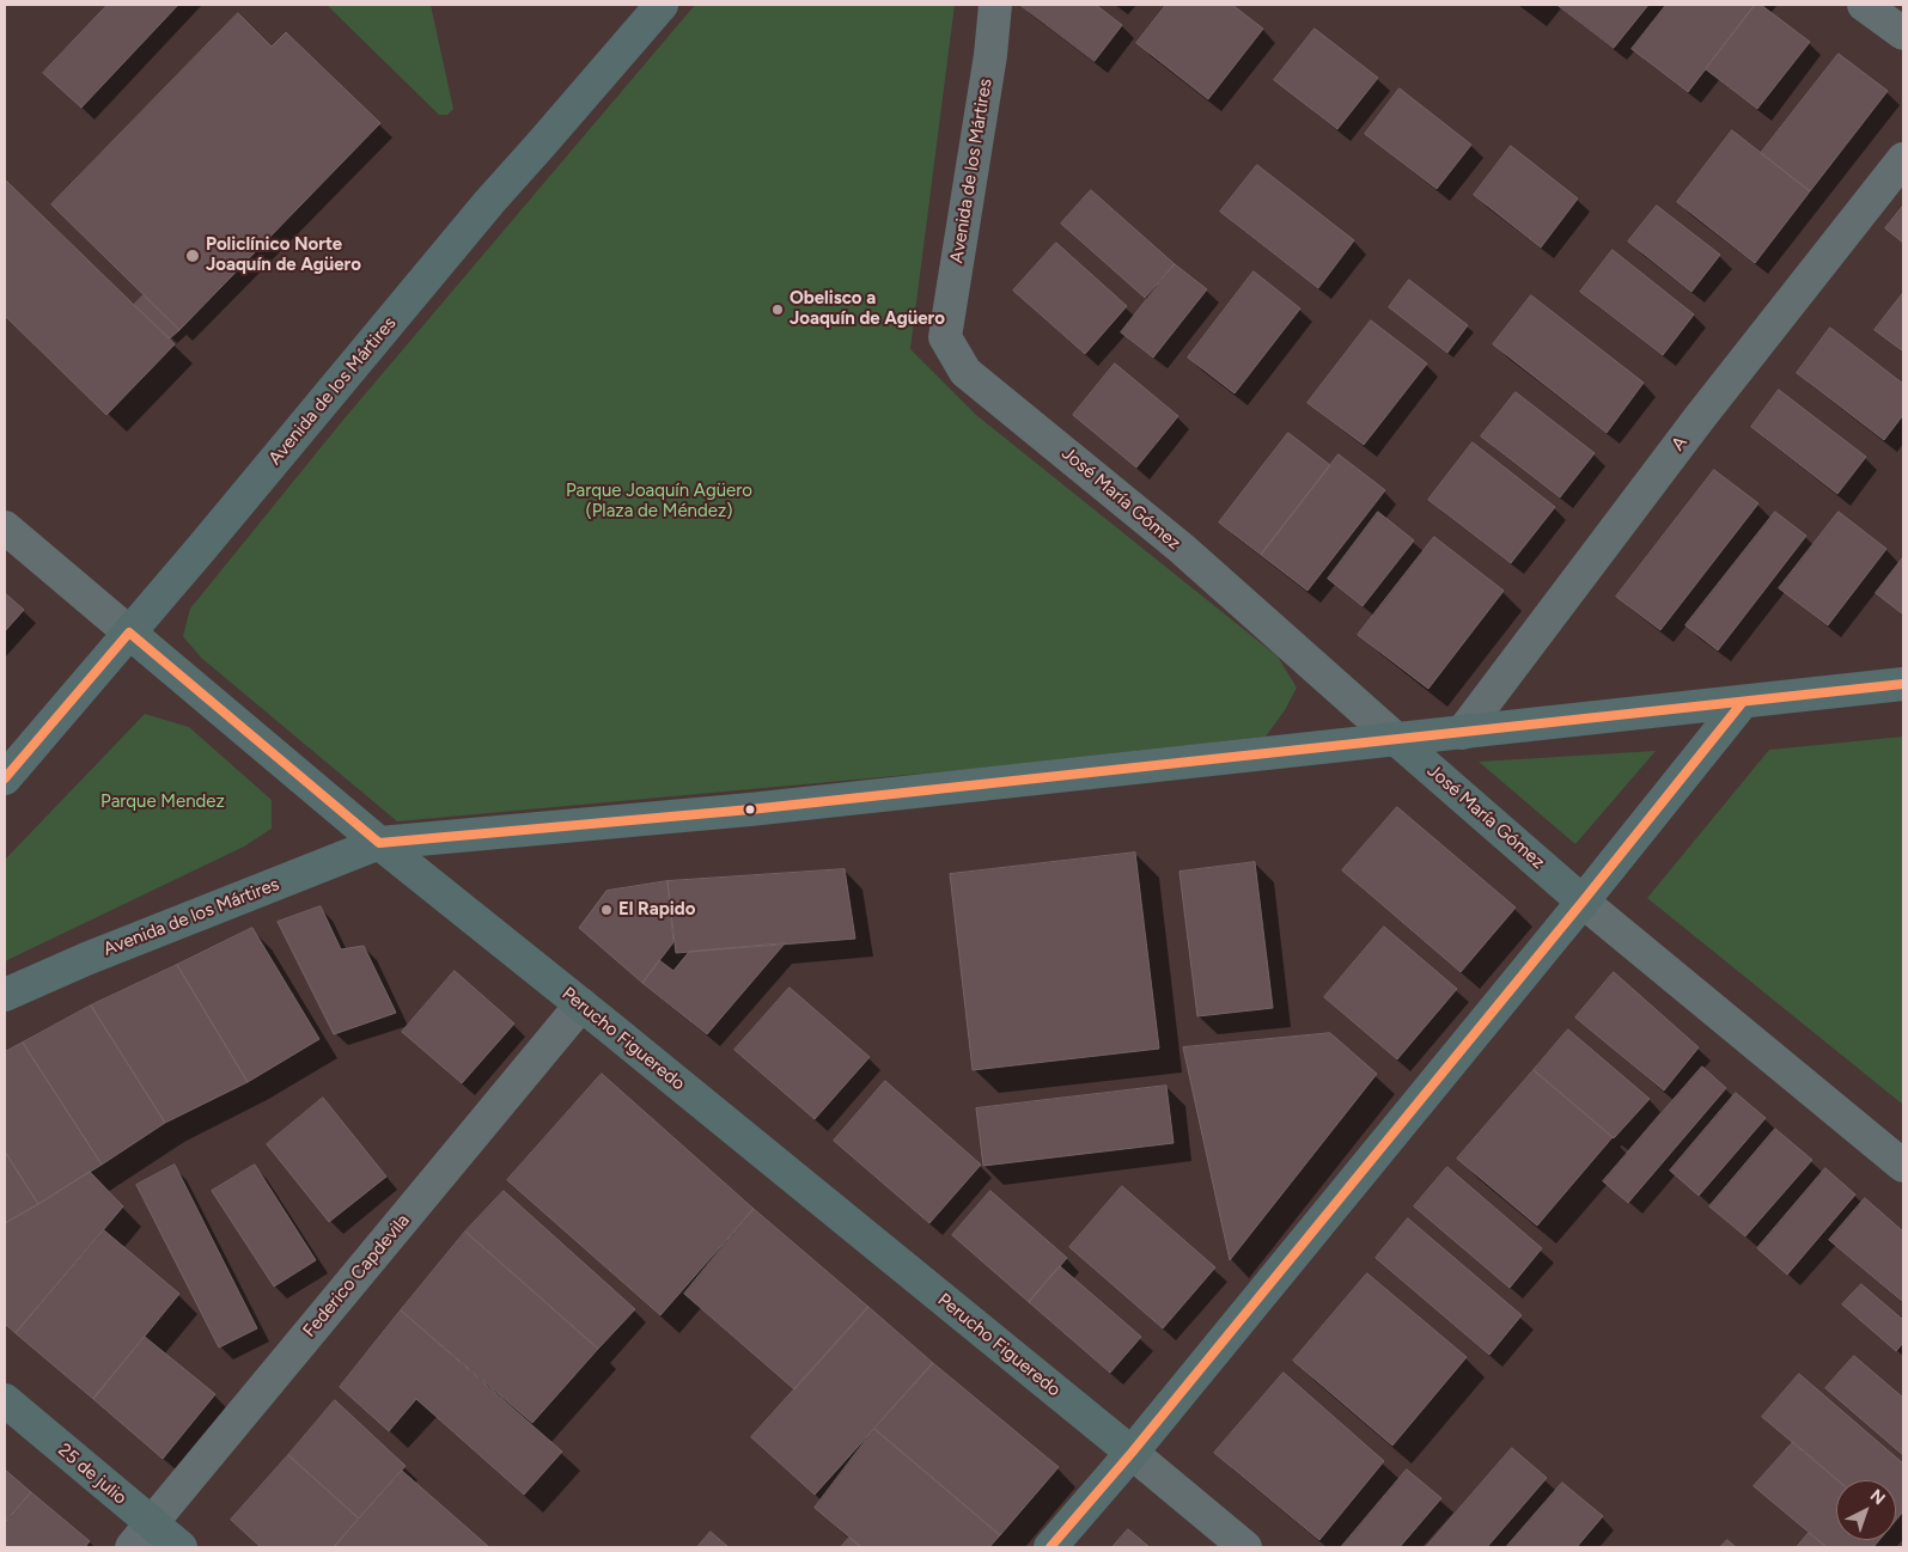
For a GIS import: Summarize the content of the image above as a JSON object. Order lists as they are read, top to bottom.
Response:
{
  "streets": {
    "main road": [
      "Avenida de los Mártires",
      "José María Gómez",
      "Perucho Figueredo",
      "25 de julio"
    ],
    "street": ["A", "Federico Capdevila"]
  },
  "crossings": [
    ["Avenida de los Mártires", "A"],
    ["Avenida de los Mártires", "José María Gómez"],
    ["Avenida de los Mártires", "Perucho Figueredo"],
    ["Perucho Figueredo", "Federico Capdevila"],
    ["Federico Capdevila", "25 de julio"]
  ],
  "parks": ["Parque Joaquín Agüero (Plaza de Méndez)", "Parque Mendez"],
  "places": ["Policlínico Norte Joaquín de Agüero", "Obelisco a Joaquín de Agüero", "El Rapido"],
  "north": "top right"
}
